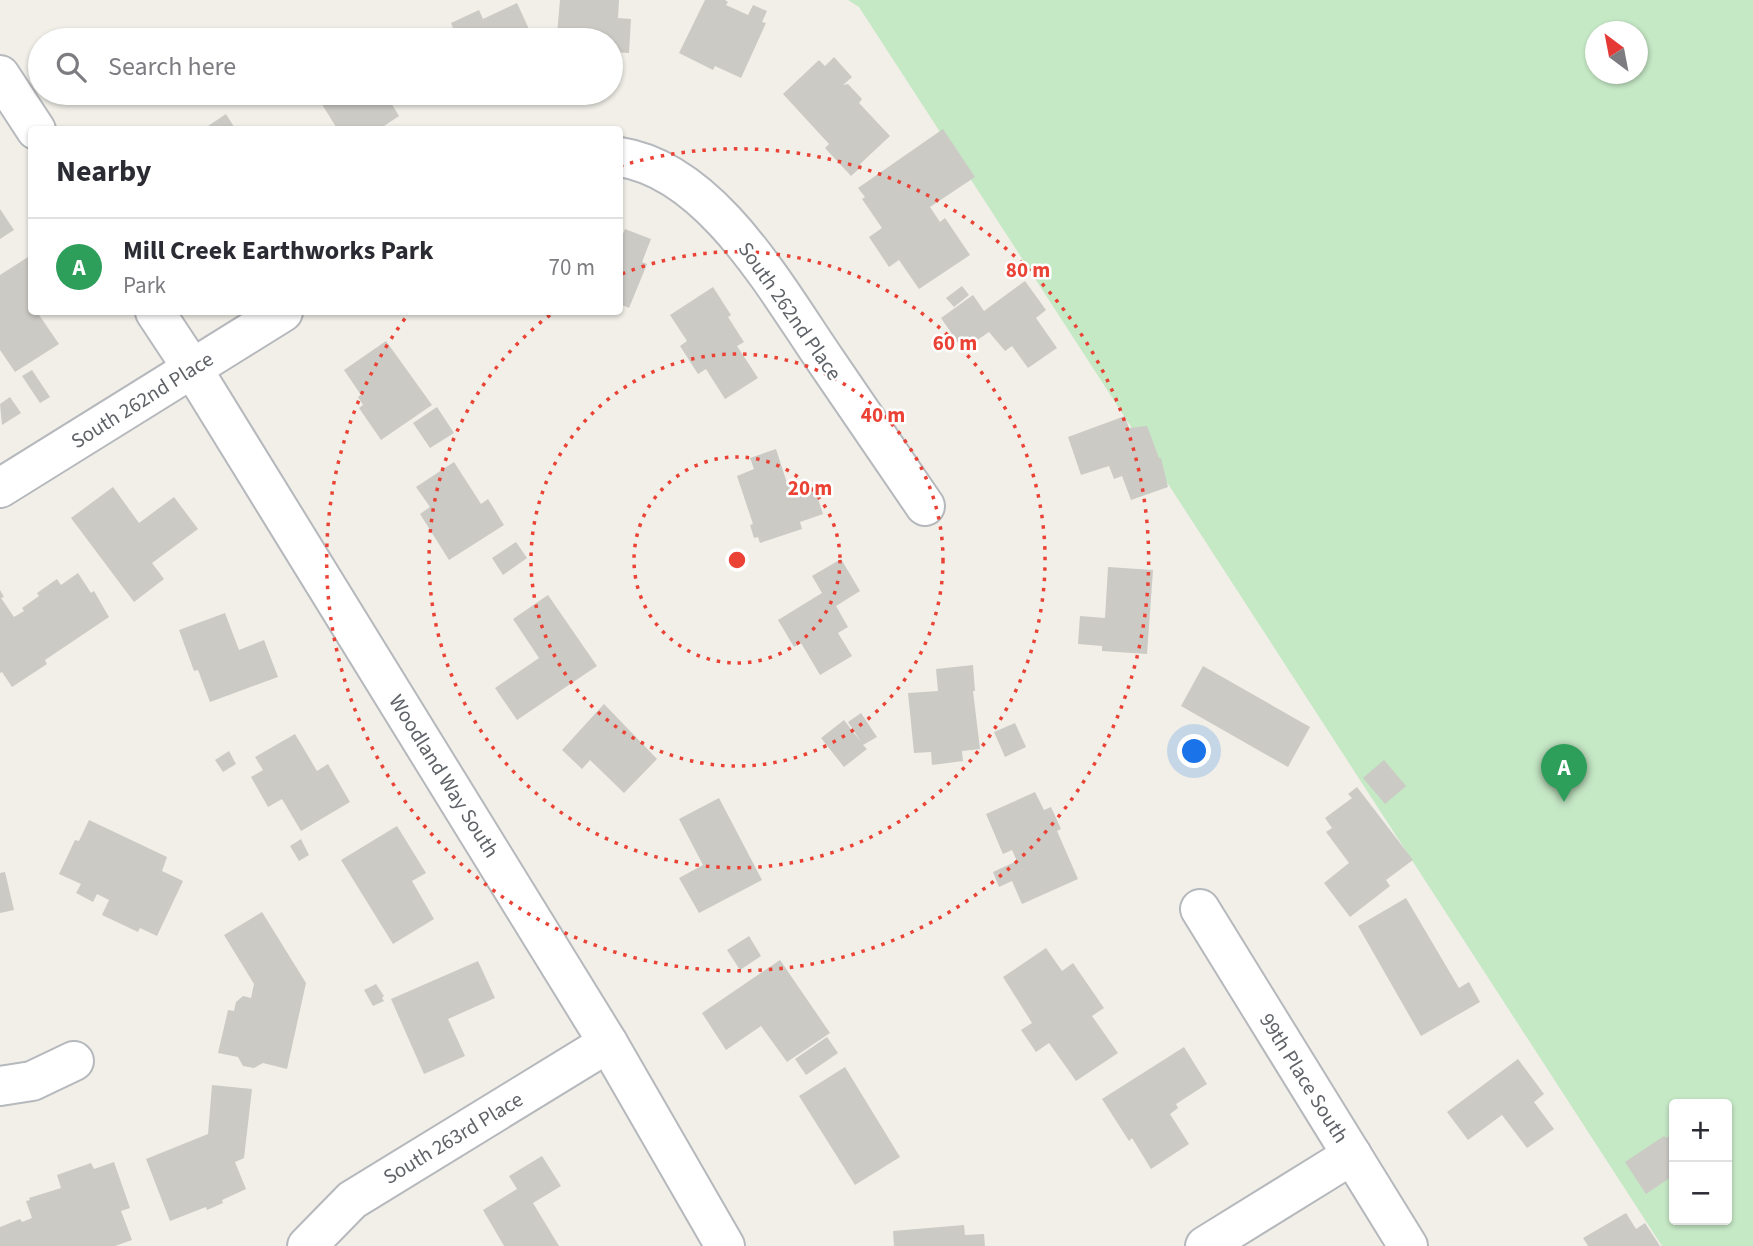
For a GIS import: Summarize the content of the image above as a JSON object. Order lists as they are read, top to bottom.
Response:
{
  "streets": {
    "street": [
      "South 262nd Place",
      "Woodland Way South",
      "99th Place South",
      "South 263rd Place"
    ]
  },
  "crossings": [
    ["South 262nd Place", "Woodland Way South"],
    ["Woodland Way South", "South 263rd Place"]
  ],
  "north": "top left",
  "page": {
    "search": "Search here",
    "heading": "Nearby",
    "list": [
      {
        "mark": "A",
        "name": "Mill Creek Earthworks Park",
        "note": "Park",
        "value": "70 m"
      }
    ],
    "pins": "A",
    "map_buttons": ["+", "−"]
  },
  "rings": [
    "80 m",
    "60 m",
    "40 m",
    "20 m"
  ]
}
